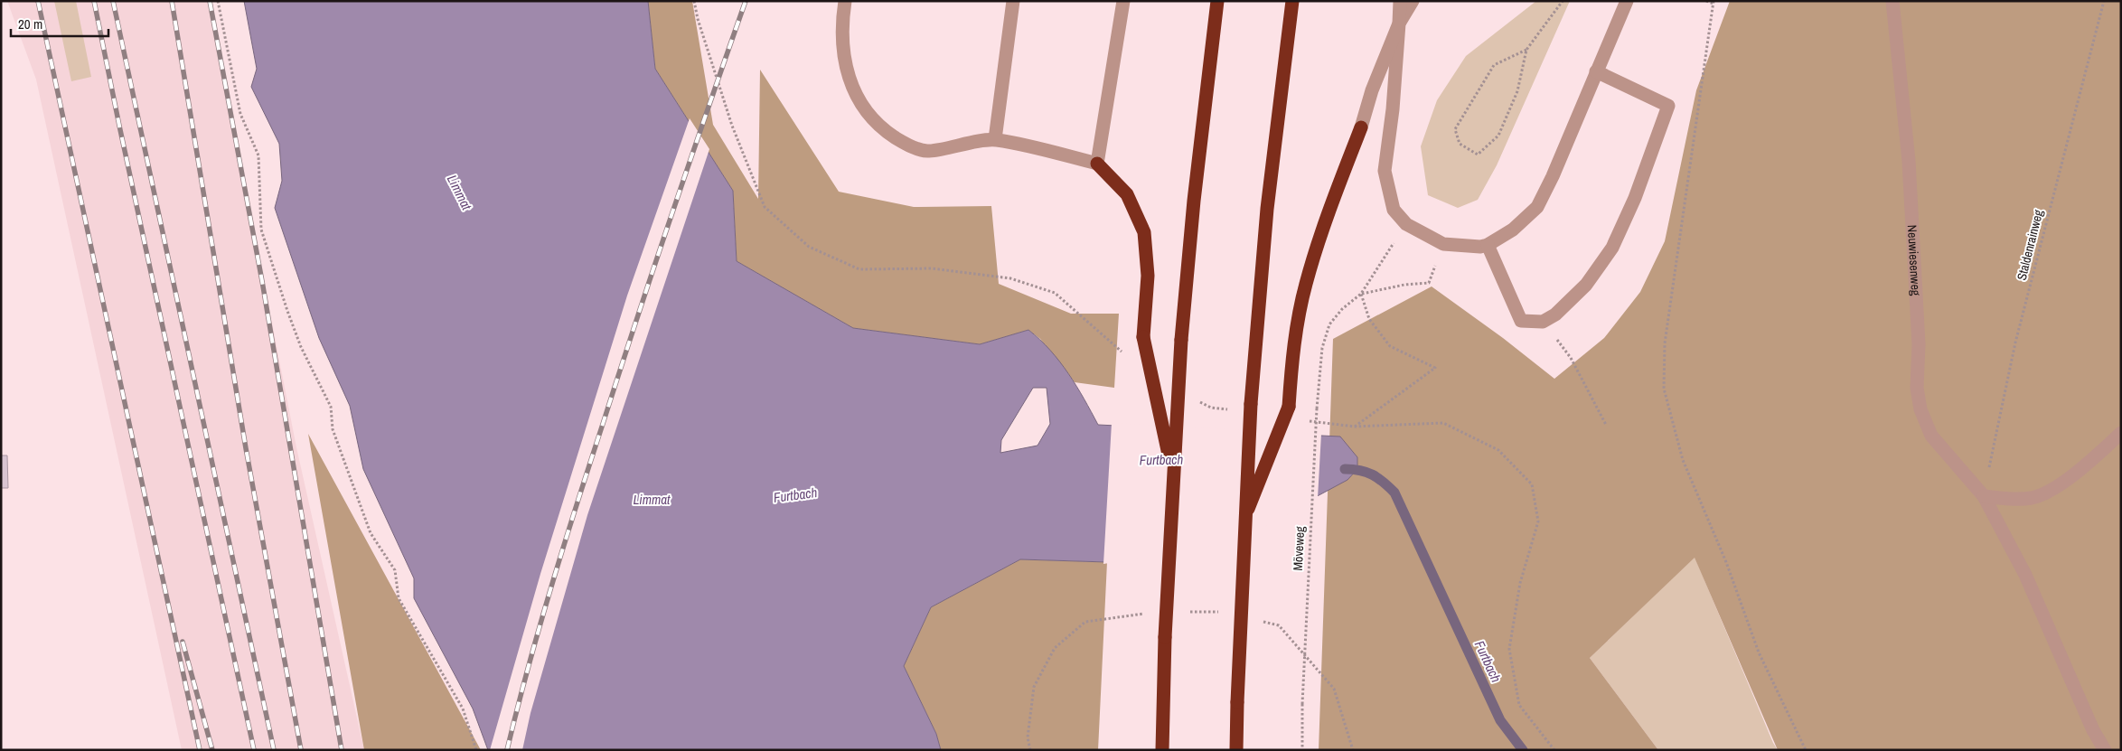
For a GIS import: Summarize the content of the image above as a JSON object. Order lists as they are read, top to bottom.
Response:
{
  "streets": {
    "lane": ["Neuwiesenweg"],
    "path": ["Staldenrainweg", "Möveweg"]
  },
  "crossings": [
    ["Staldenrainweg", "Neuwiesenweg"]
  ],
  "water": ["Limmat", "Furtbach"],
  "scale_bar": "20 m"
}
